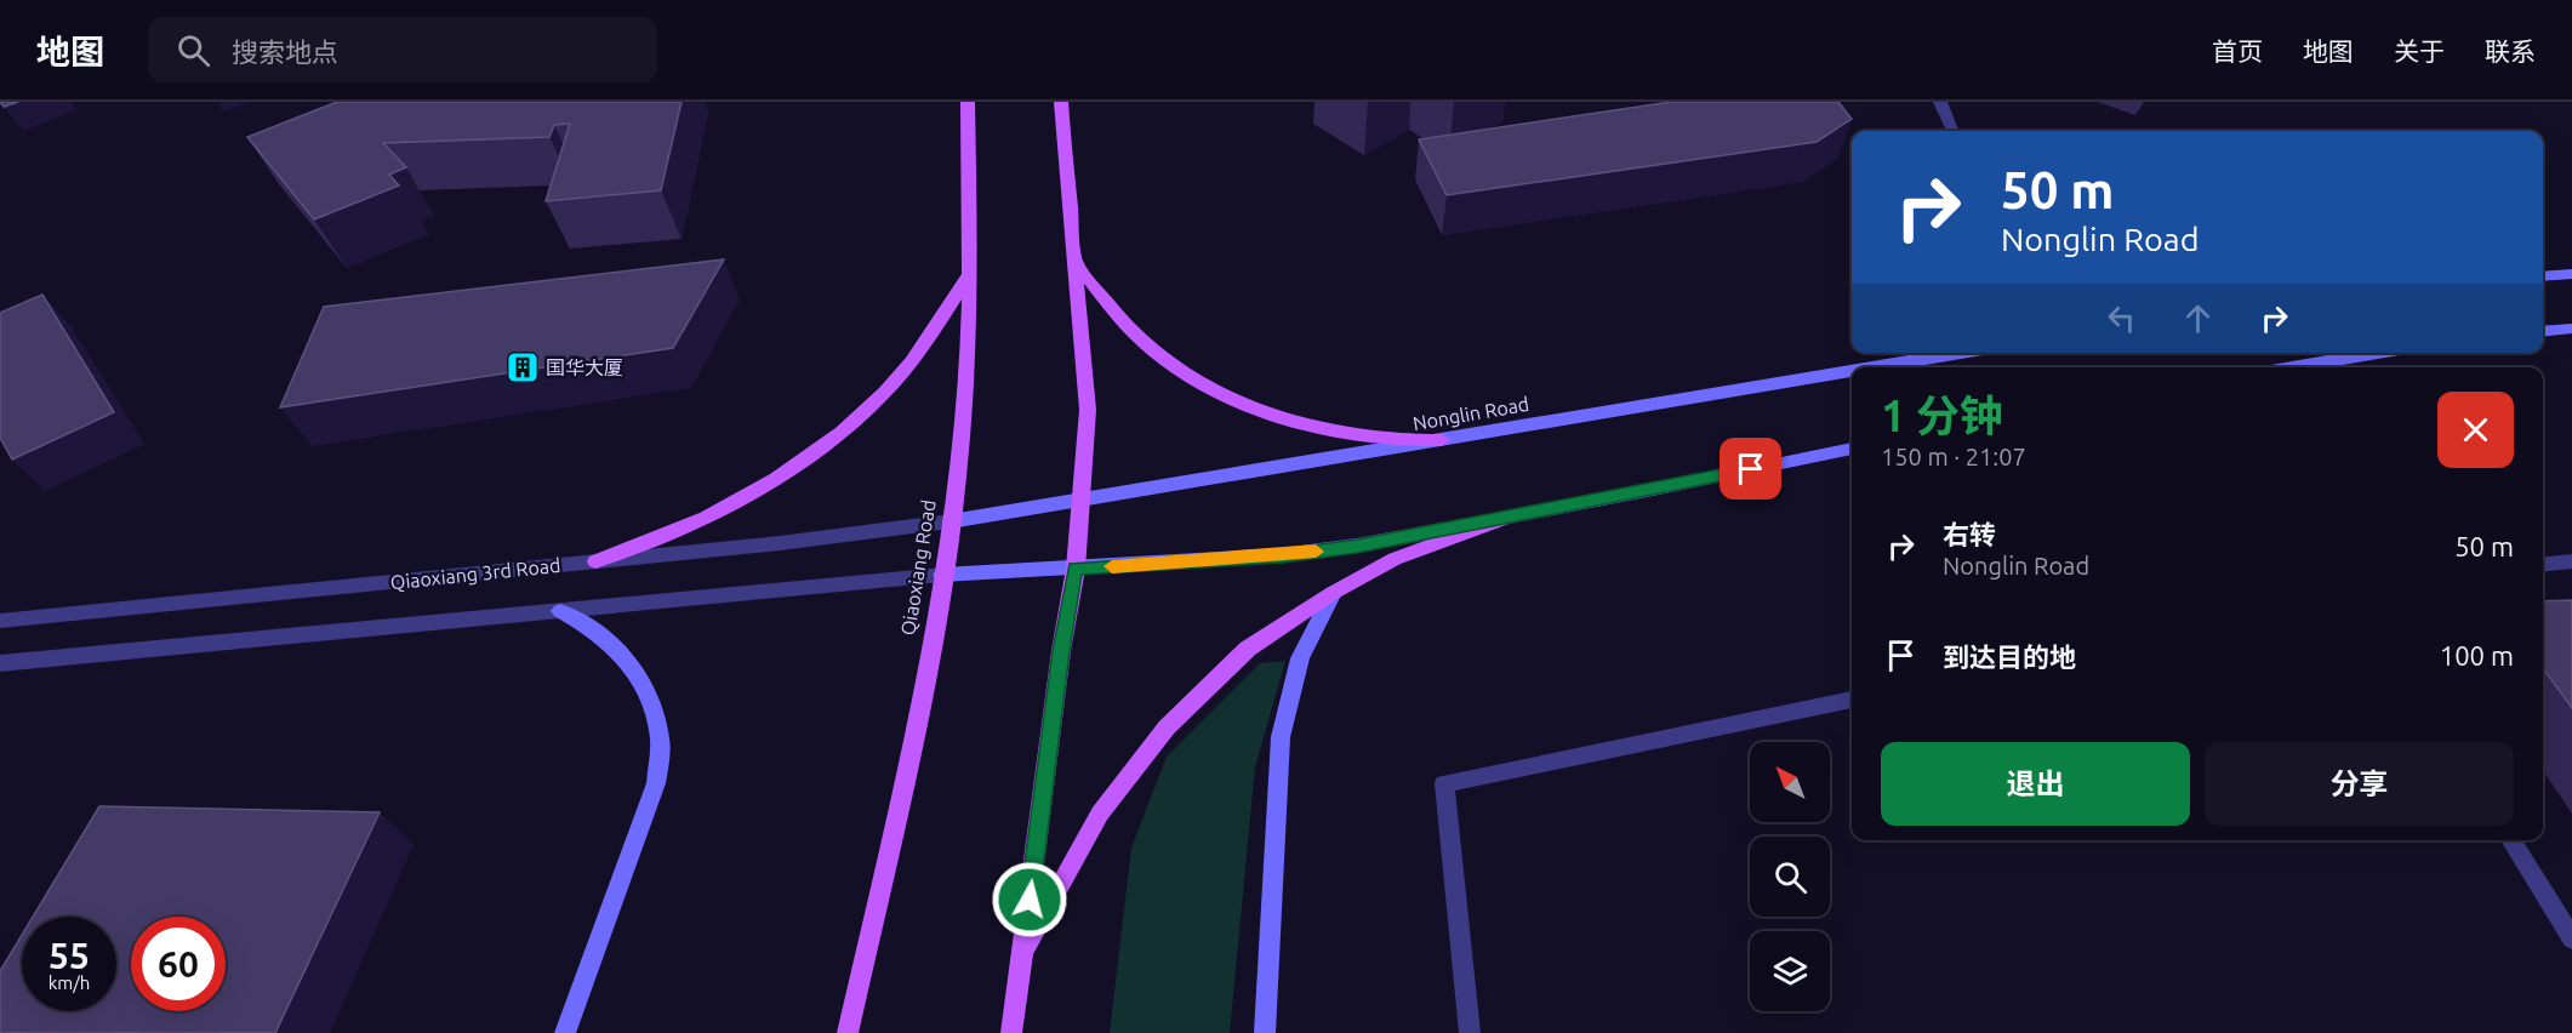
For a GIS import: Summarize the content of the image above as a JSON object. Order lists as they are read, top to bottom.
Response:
{
  "streets": {
    "main road": ["Nonglin Road", "Qiaoxiang Road"],
    "street": ["Qiaoxiang 3rd Road"]
  },
  "crossings": [
    ["Nonglin Road", "Qiaoxiang Road"],
    ["Nonglin Road", "Qiaoxiang 3rd Road"],
    ["Qiaoxiang Road", "Qiaoxiang 3rd Road"]
  ],
  "places": {
    "building": ["国华大厦"]
  },
  "north": "top left",
  "page": {
    "header": "地图",
    "search": "搜索地点",
    "nav": [
      "首页",
      "地图",
      "关于",
      "联系"
    ],
    "turn": ["50 m", "Nonglin Road"],
    "heading": ["1 分钟", "150 m · 21:07"],
    "list": [
      {
        "name": "右转",
        "note": "Nonglin Road",
        "value": "50 m"
      },
      {
        "name": "到达目的地",
        "value": "100 m"
      }
    ],
    "buttons": ["退出", "分享"],
    "speed": "55 km/h",
    "limit": "60"
  }
}
